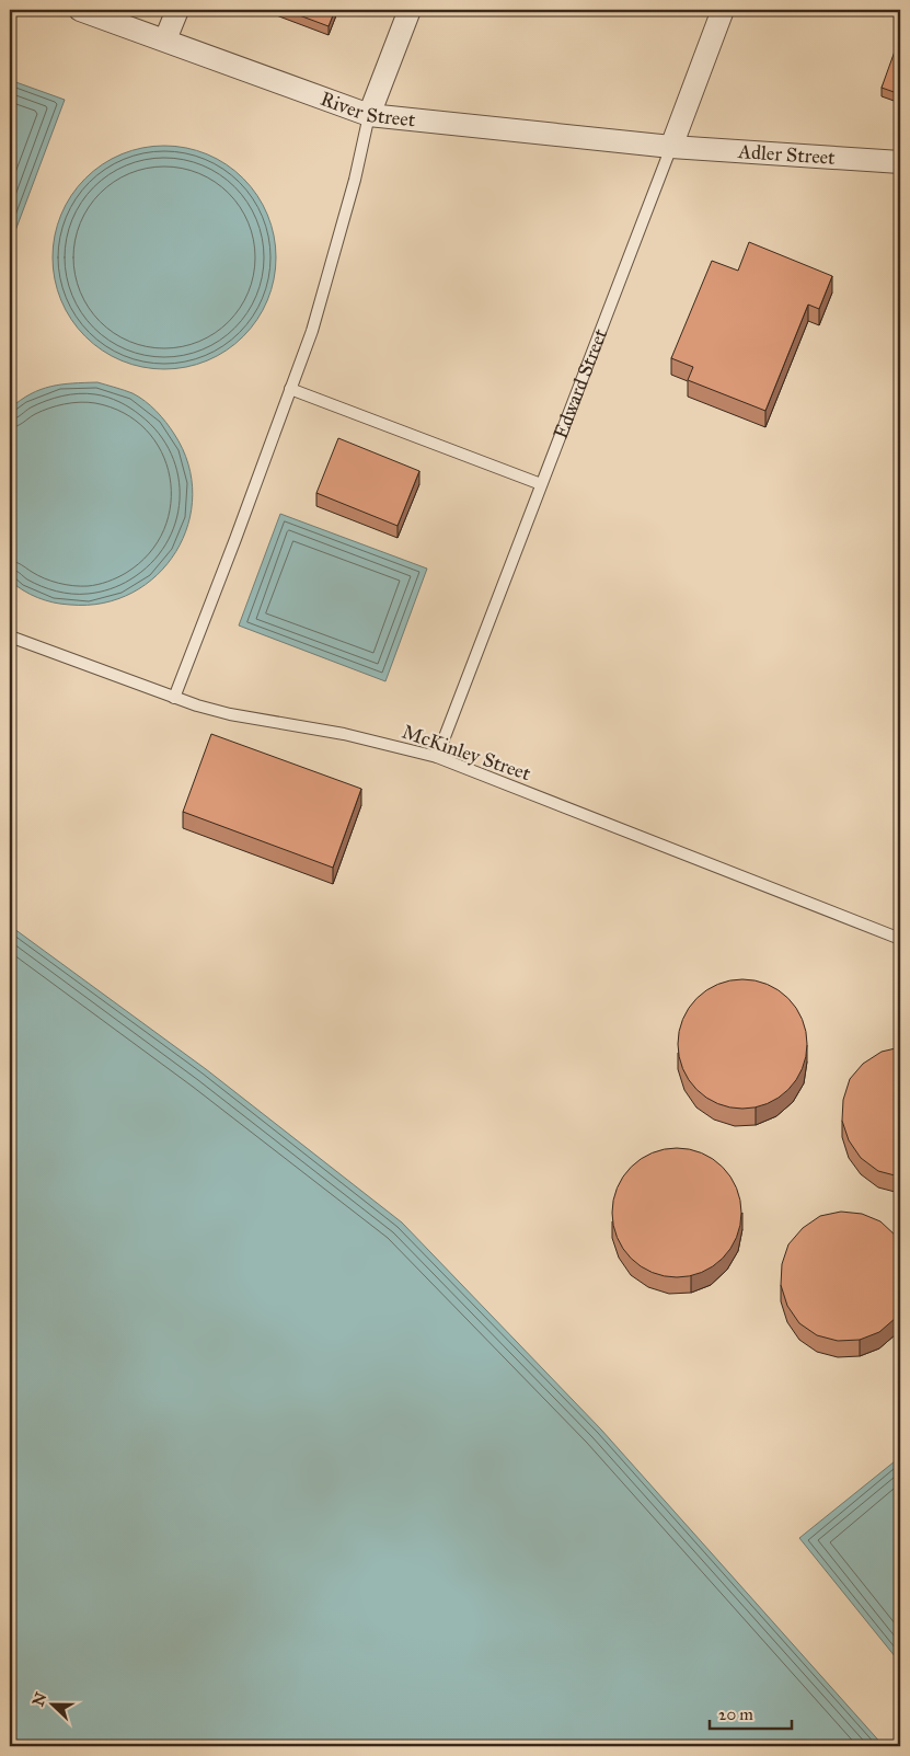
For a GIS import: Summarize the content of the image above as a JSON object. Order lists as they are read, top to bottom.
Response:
{
  "streets": {
    "street": ["River Street", "Adler Street", "Edward Street"],
    "lane": ["McKinley Street"]
  },
  "crossings": [
    ["River Street", "Adler Street"],
    ["River Street", "Edward Street"],
    ["Adler Street", "Edward Street"],
    ["Edward Street", "McKinley Street"]
  ],
  "scale_bar": "20 m",
  "north": "left"
}
